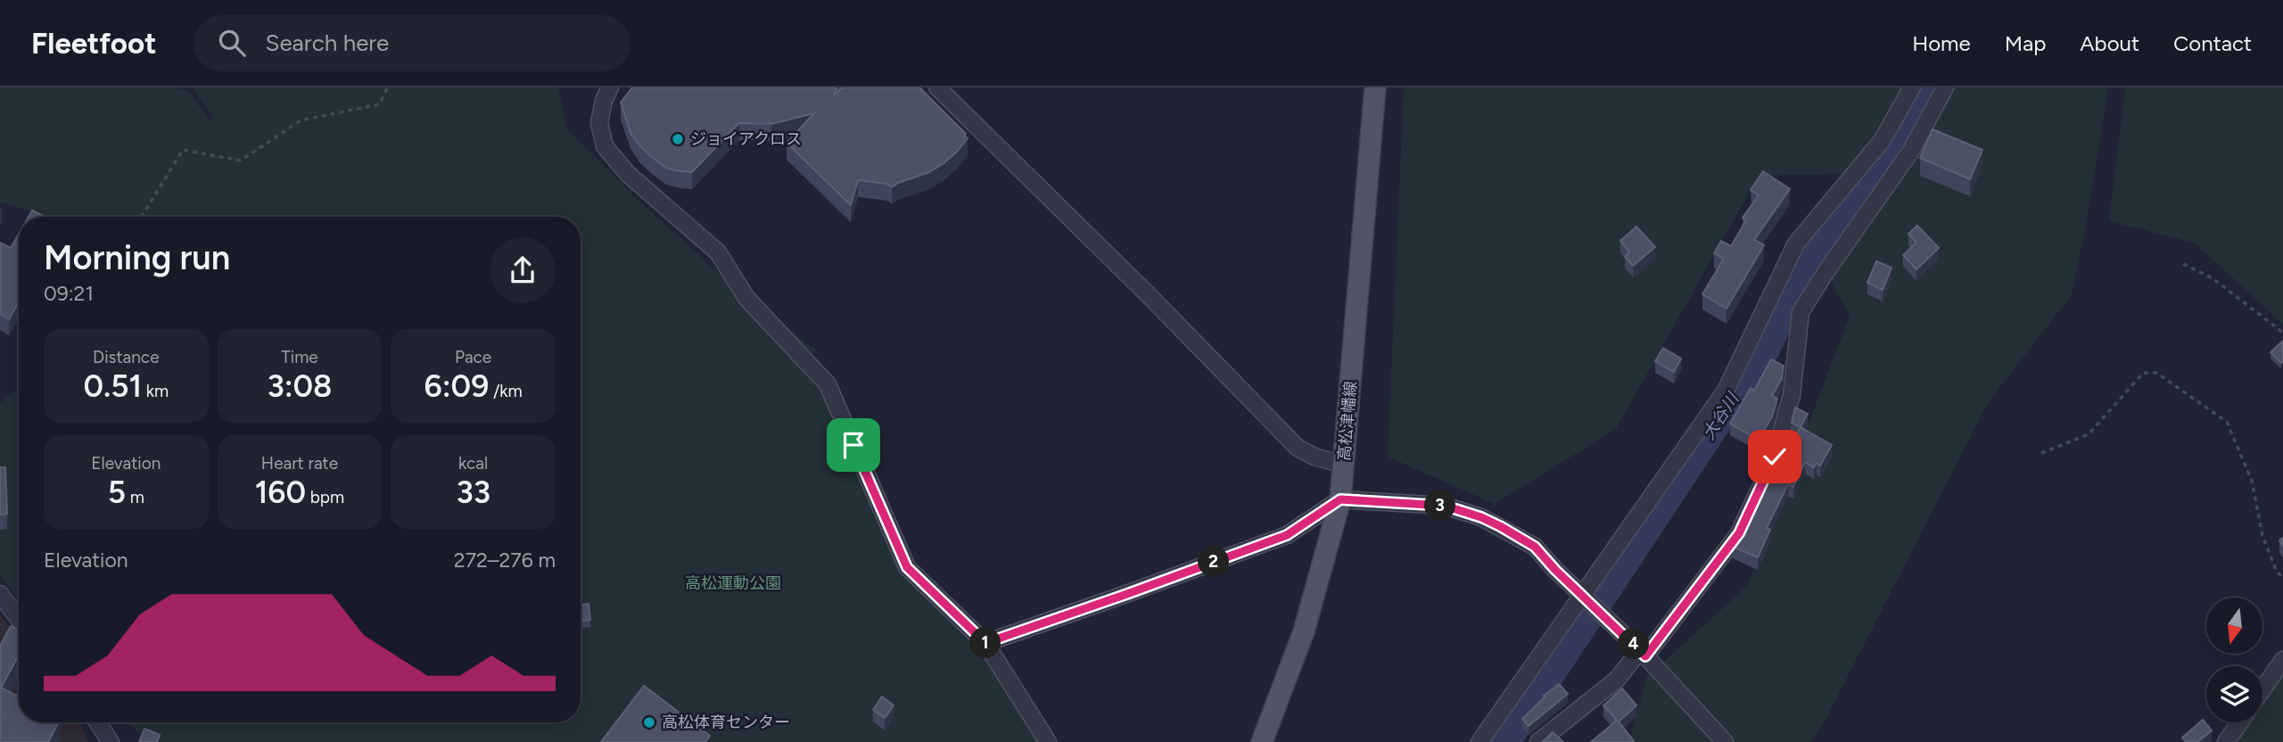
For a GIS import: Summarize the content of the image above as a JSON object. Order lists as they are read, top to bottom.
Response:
{
  "streets": {
    "main road": ["高松津幡線"]
  },
  "water": ["大谷川"],
  "parks": ["高松運動公園"],
  "places": ["ジョイアクロス", "高松体育センター"],
  "north": "bottom",
  "page": {
    "header": "Fleetfoot",
    "search": "Search here",
    "nav": [
      "Home",
      "Map",
      "About",
      "Contact"
    ],
    "heading": ["Morning run", "09:21"],
    "stats": [
      ["Distance", "0.51 km"],
      ["Time", "3:08"],
      ["Pace", "6:09 /km"],
      ["Elevation", "5 m"],
      ["Heart rate", "160 bpm"],
      ["kcal", "33"]
    ],
    "pins": [
      "3",
      "2",
      "1",
      "4"
    ],
    "chart": ["Elevation", "272–276 m"]
  }
}
